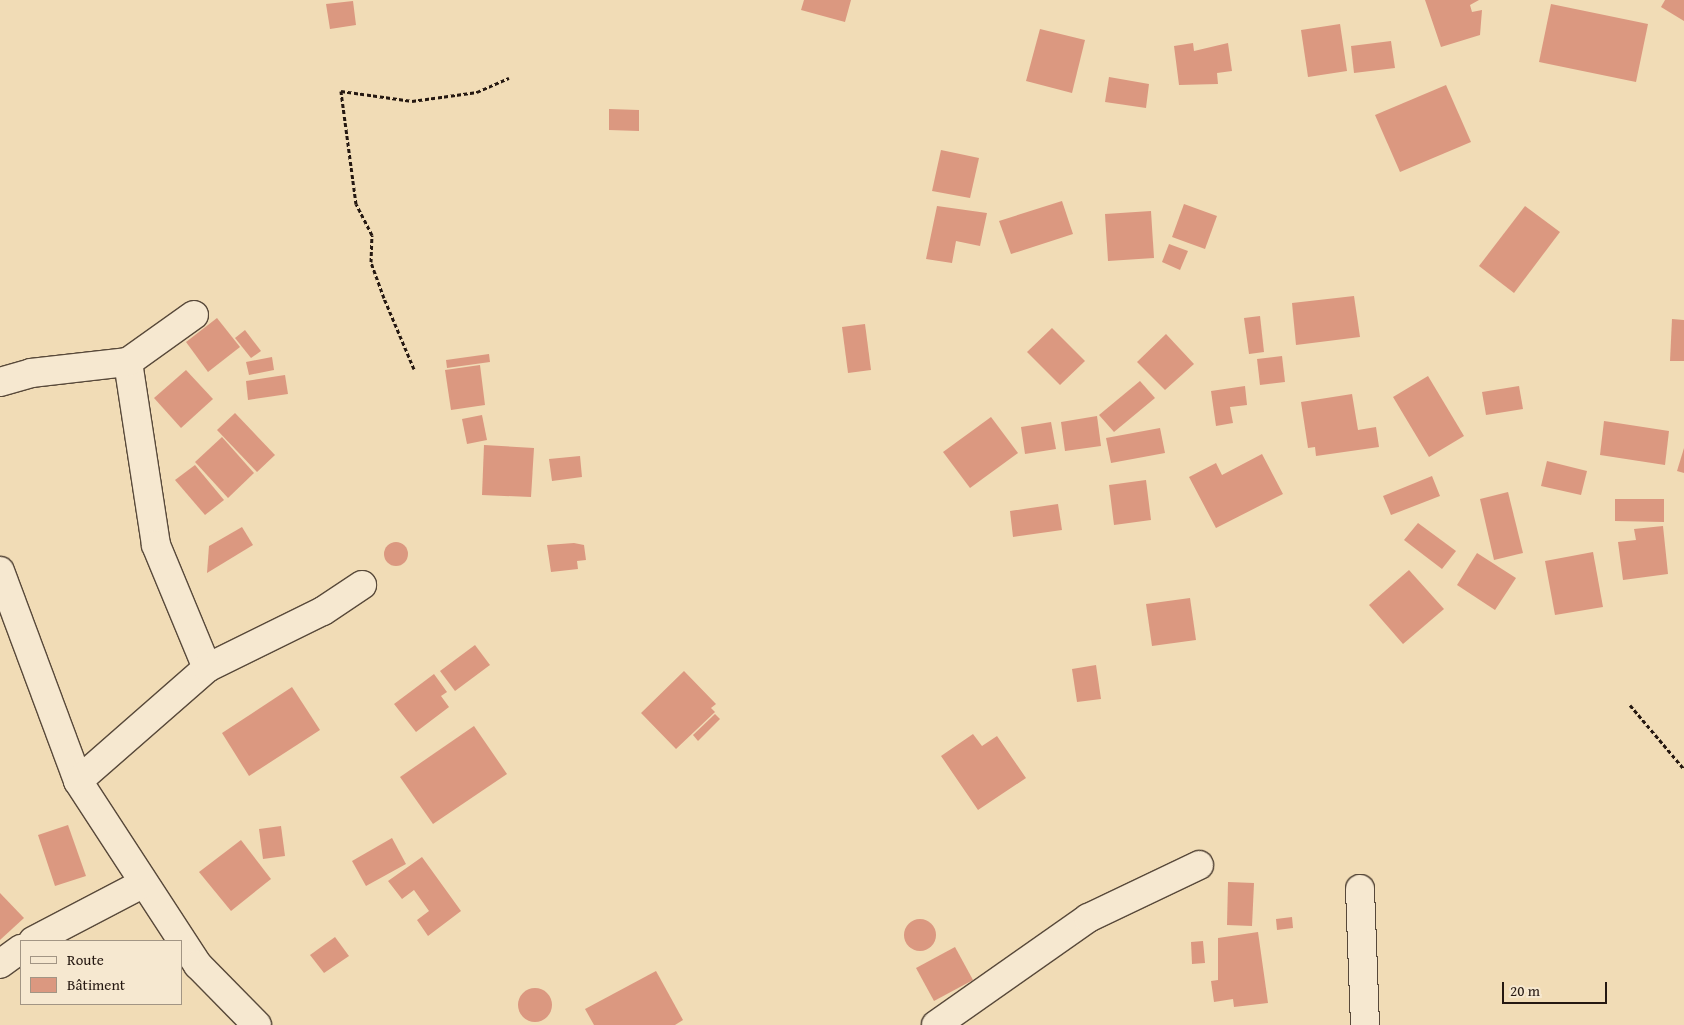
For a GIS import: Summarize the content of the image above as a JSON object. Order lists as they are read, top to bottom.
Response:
{
  "legend": ["Route", "Bâtiment"],
  "scale_bar": "20 m"
}
